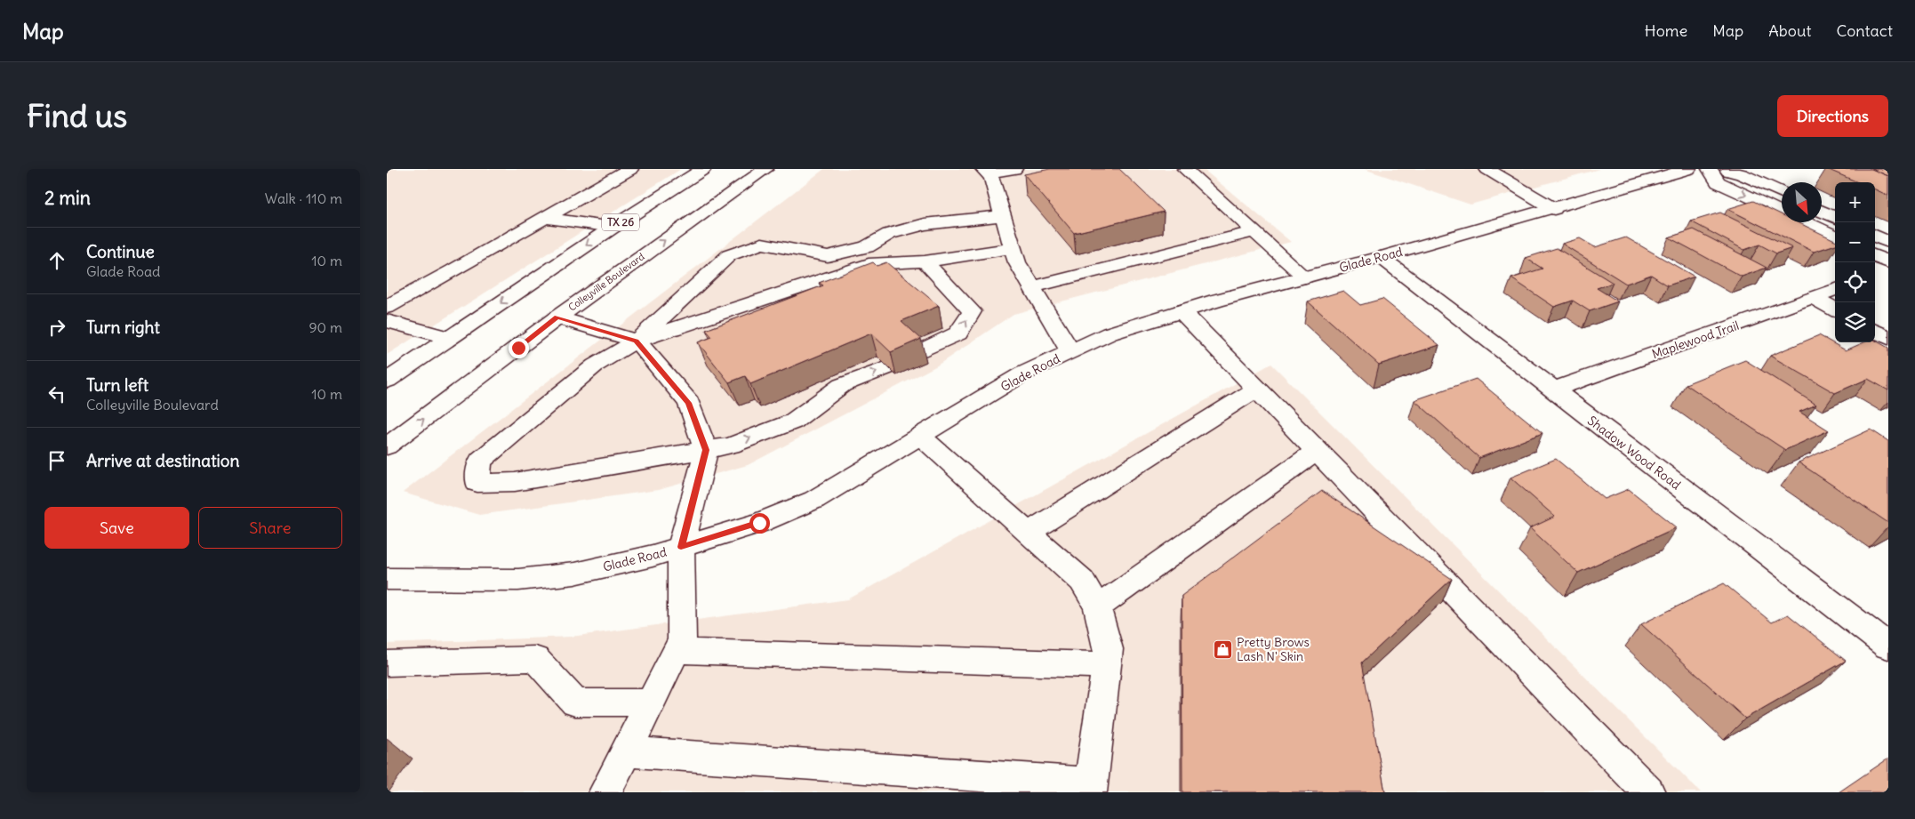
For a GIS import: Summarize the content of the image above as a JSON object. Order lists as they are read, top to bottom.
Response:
{
  "streets": {
    "main road": [
      "TX 26",
      "Glade Road",
      "Colleyville Boulevard",
      "Maplewood Trail",
      "Shadow Wood Road"
    ]
  },
  "crossings": [
    ["Glade Road", "Shadow Wood Road"],
    ["Maplewood Trail", "Shadow Wood Road"]
  ],
  "places": {
    "shop": ["Pretty Brows Lash N' Skin"]
  },
  "north": "bottom right",
  "page": {
    "header": "Map",
    "nav": [
      "Home",
      "Map",
      "About",
      "Contact"
    ],
    "buttons": [
      "Directions",
      ["Save", "Share"]
    ],
    "title": "Find us",
    "heading": ["2 min", "Walk · 110 m"],
    "map_buttons": ["+", "−"],
    "list": [
      ["Continue", "Glade Road", "10 m"],
      ["Turn right", "90 m"],
      ["Turn left", "Colleyville Boulevard", "10 m"],
      "Arrive at destination"
    ]
  }
}
